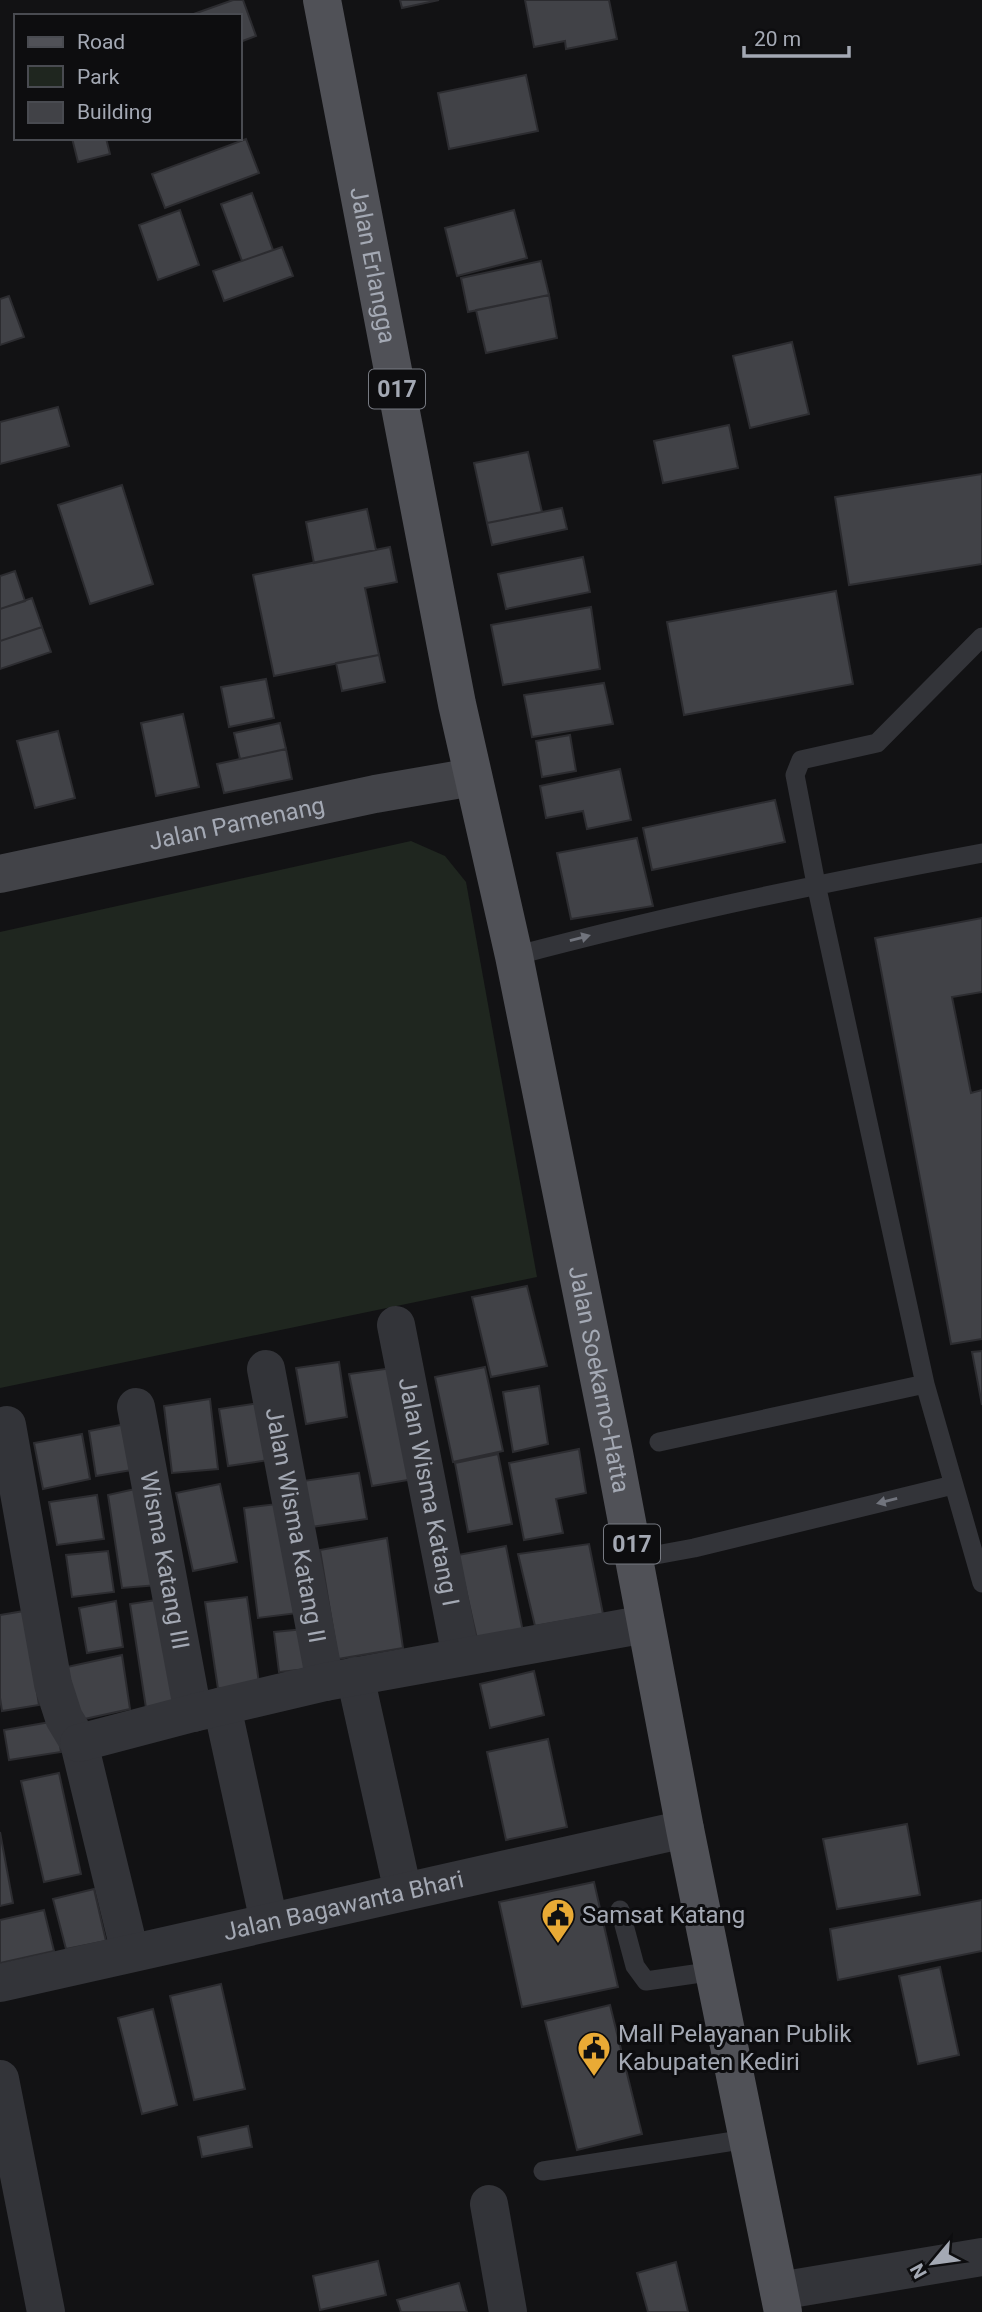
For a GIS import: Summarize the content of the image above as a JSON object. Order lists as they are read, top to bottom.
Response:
{
  "streets": {
    "main road": [
      "Jalan Erlangga",
      "017",
      "Jalan Pamenang",
      "Jalan Soekarno-Hatta"
    ],
    "street": [
      "Jalan Wisma Katang I",
      "Jalan Wisma Katang II",
      "Wisma Katang III",
      "Jalan Bagawanta Bhari"
    ]
  },
  "crossings": [
    ["Jalan Erlangga", "Jalan Pamenang"],
    ["Jalan Erlangga", "Jalan Soekarno-Hatta"],
    ["Jalan Pamenang", "Jalan Soekarno-Hatta"],
    ["Jalan Soekarno-Hatta", "Jalan Bagawanta Bhari"],
    ["Jalan Wisma Katang II", "Jalan Bagawanta Bhari"],
    ["Wisma Katang III", "Jalan Bagawanta Bhari"]
  ],
  "places": {
    "public building": ["Samsat Katang", "Mall Pelayanan Publik Kabupaten Kediri"]
  },
  "legend": ["Road", "Park", "Building"],
  "scale_bar": "20 m",
  "north": "bottom left"
}
